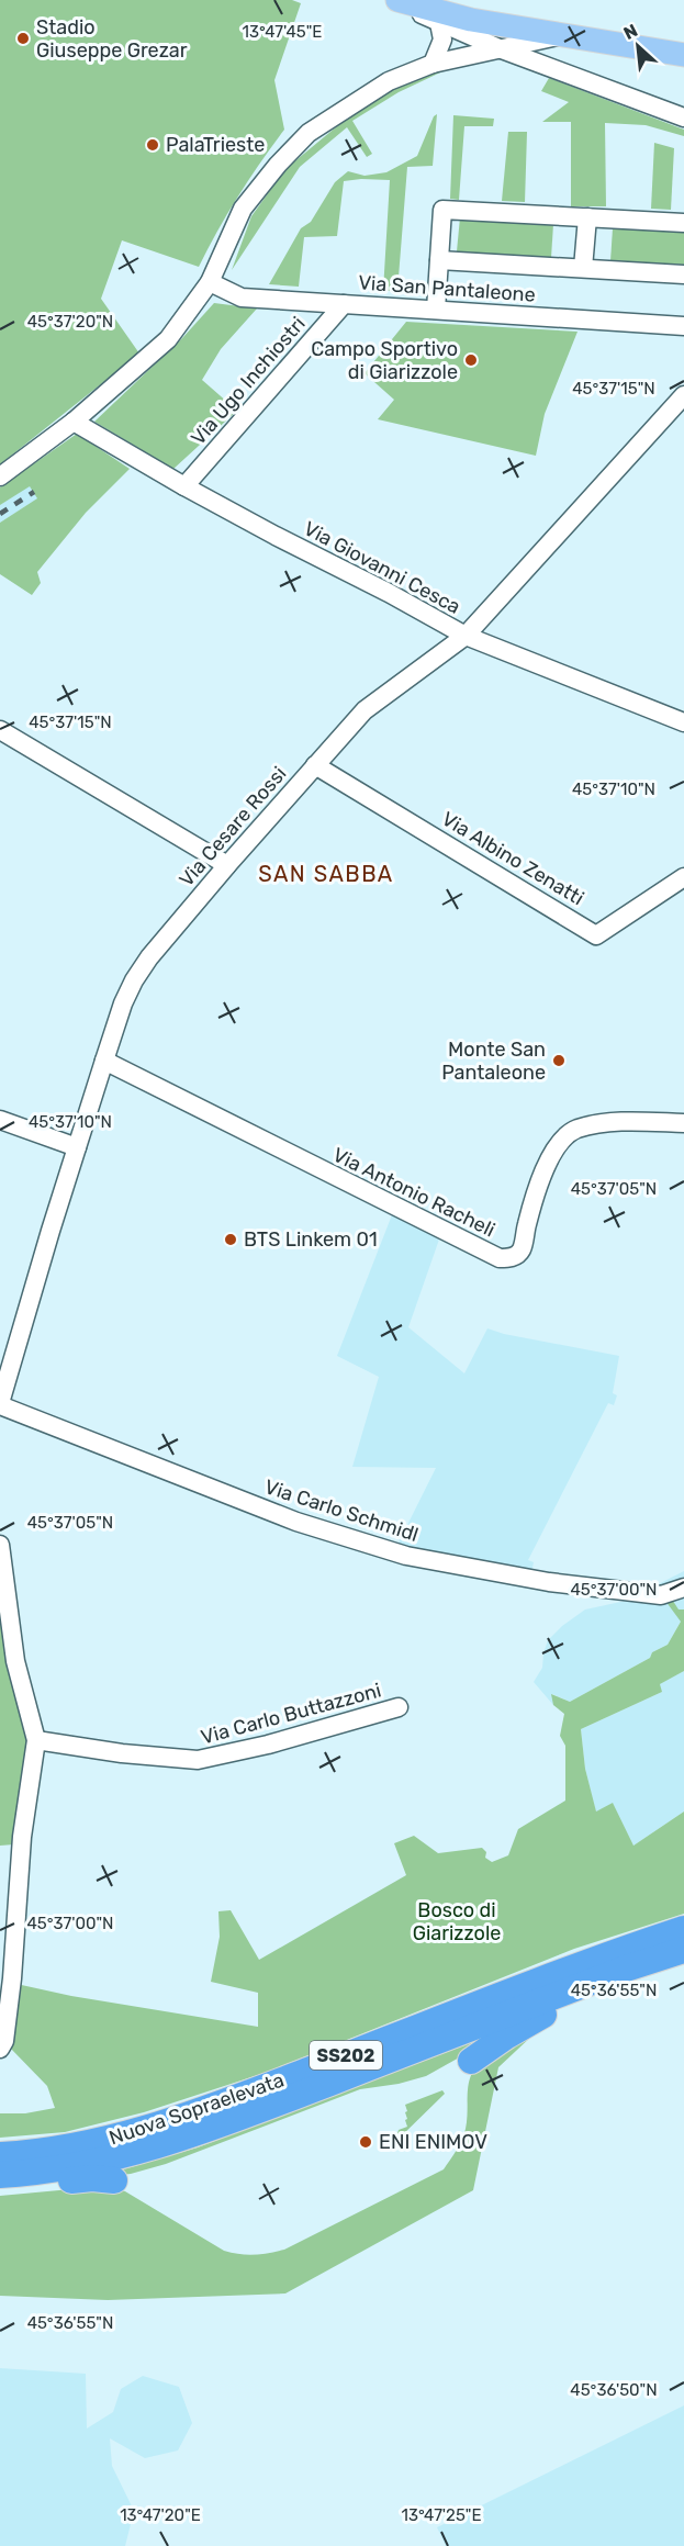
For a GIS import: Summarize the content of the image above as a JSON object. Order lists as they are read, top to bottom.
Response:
{
  "streets": {
    "highway": ["SS202", "Nuova Sopraelevata"],
    "street": [
      "Via San Pantaleone",
      "Via Ugo Inchiostri",
      "Via Giovanni Cesca",
      "Via Cesare Rossi",
      "Via Albino Zenatti",
      "Via Antonio Racheli",
      "Via Carlo Schmidl",
      "Via Carlo Buttazzoni"
    ]
  },
  "crossings": [
    ["Via San Pantaleone", "Via Ugo Inchiostri"],
    ["Via Ugo Inchiostri", "Via Giovanni Cesca"],
    ["Via Giovanni Cesca", "Via Cesare Rossi"],
    ["Via Cesare Rossi", "Via Albino Zenatti"],
    ["Via Cesare Rossi", "Via Antonio Racheli"],
    ["Via Cesare Rossi", "Via Carlo Schmidl"]
  ],
  "districts": ["SAN SABBA"],
  "parks": ["Bosco di Giarizzole"],
  "places": [
    "Stadio Giuseppe Grezar",
    "PalaTrieste",
    "Campo Sportivo di Giarizzole",
    "Monte San Pantaleone",
    "BTS Linkem 01",
    "ENI ENIMOV"
  ],
  "north": "top left",
  "coordinates": [
    "13°47'45\"E",
    "45°37'20\"N",
    "45°37'15\"N",
    "45°37'10\"N",
    "45°37'05\"N",
    "45°37'00\"N",
    "45°36'55\"N",
    "45°36'50\"N",
    "13°47'20\"E",
    "13°47'25\"E"
  ]
}
